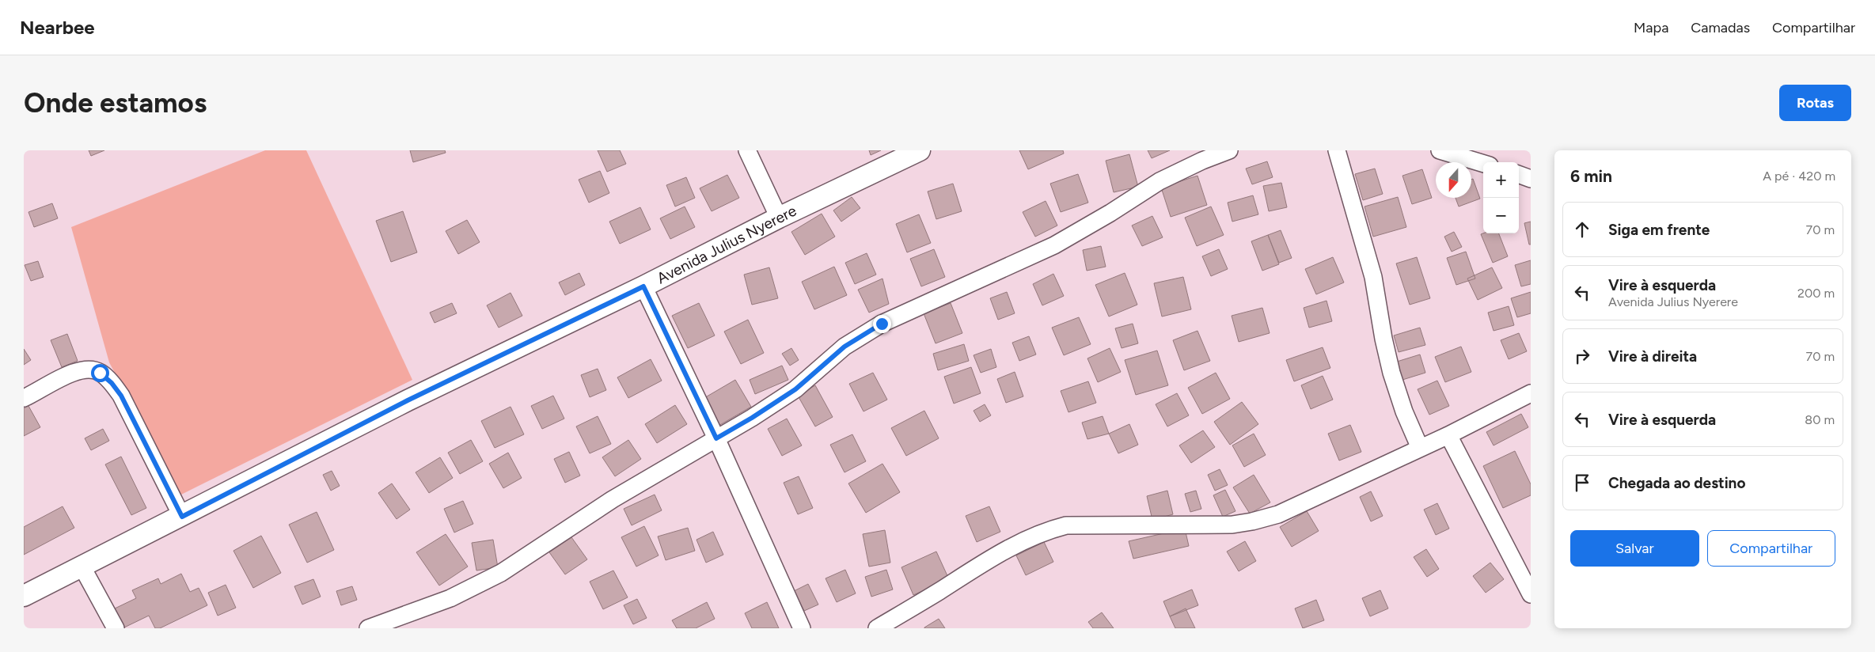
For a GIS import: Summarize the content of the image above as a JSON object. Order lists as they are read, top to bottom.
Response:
{
  "streets": {
    "street": ["Avenida Julius Nyerere"]
  },
  "north": "bottom",
  "page": {
    "header": "Nearbee",
    "nav": ["Mapa", "Camadas", "Compartilhar"],
    "buttons": [
      "Rotas",
      ["Salvar", "Compartilhar"]
    ],
    "title": "Onde estamos",
    "heading": ["6 min", "A pé · 420 m"],
    "map_buttons": ["+", "−"],
    "list": [
      ["Siga em frente", "70 m"],
      ["Vire à esquerda", "Avenida Julius Nyerere", "200 m"],
      ["Vire à direita", "70 m"],
      ["Vire à esquerda", "80 m"],
      "Chegada ao destino"
    ]
  }
}
